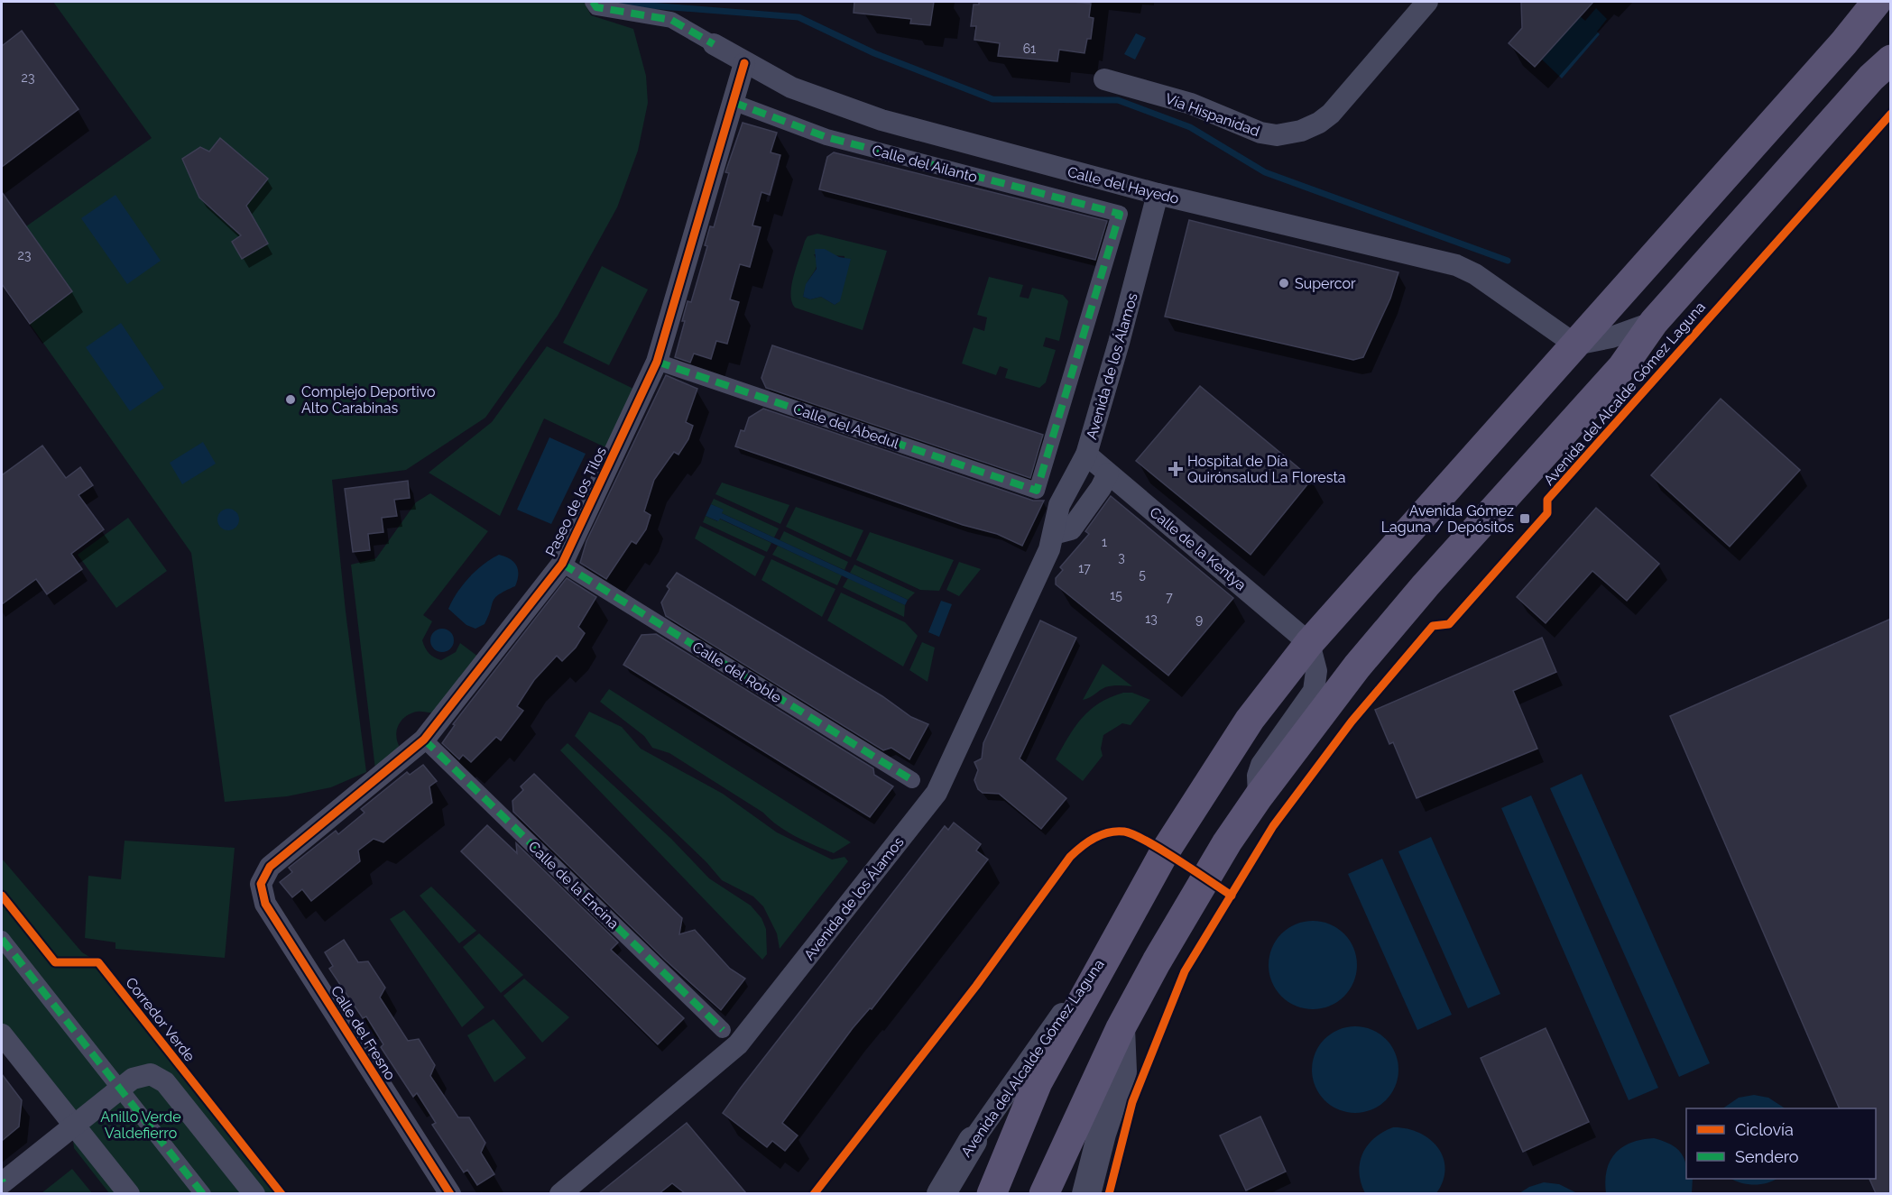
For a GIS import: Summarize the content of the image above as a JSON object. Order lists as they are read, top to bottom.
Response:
{
  "streets": {
    "main road": ["Avenida del Alcalde Gómez Laguna"],
    "street": [
      "Vía Hispanidad",
      "Calle del Ailanto",
      "Calle del Hayedo",
      "Avenida de los Álamos",
      "Calle del Abedul",
      "Paseo de los Tilos",
      "Calle de la Kentya",
      "Calle del Roble",
      "Calle de la Encina",
      "Calle del Fresno"
    ],
    "cycle path": ["Corredor Verde"]
  },
  "crossings": [
    ["Calle del Ailanto", "Calle del Abedul"],
    ["Calle del Ailanto", "Paseo de los Tilos"],
    ["Calle del Hayedo", "Avenida de los Álamos"],
    ["Calle del Hayedo", "Avenida del Alcalde Gómez Laguna"],
    ["Calle del Hayedo", "Paseo de los Tilos"],
    ["Avenida de los Álamos", "Calle de la Kentya"],
    ["Avenida del Alcalde Gómez Laguna", "Calle de la Kentya"],
    ["Calle del Abedul", "Paseo de los Tilos"],
    ["Paseo de los Tilos", "Calle del Roble"],
    ["Paseo de los Tilos", "Calle de la Encina"],
    ["Paseo de los Tilos", "Calle del Fresno"]
  ],
  "parks": ["Anillo Verde Valdefierro"],
  "places": {
    "other": ["Supercor", "Complejo Deportivo Alto Carabinas"],
    "health": ["Hospital de Día Quirónsalud La Floresta"],
    "transit": ["Avenida Gómez Laguna / Depósitos"]
  },
  "house_numbers": [
    "61",
    "23",
    "23",
    "1",
    "3",
    "17",
    "5",
    "15",
    "7",
    "13",
    "9"
  ],
  "legend": ["Ciclovía", "Sendero"]
}
